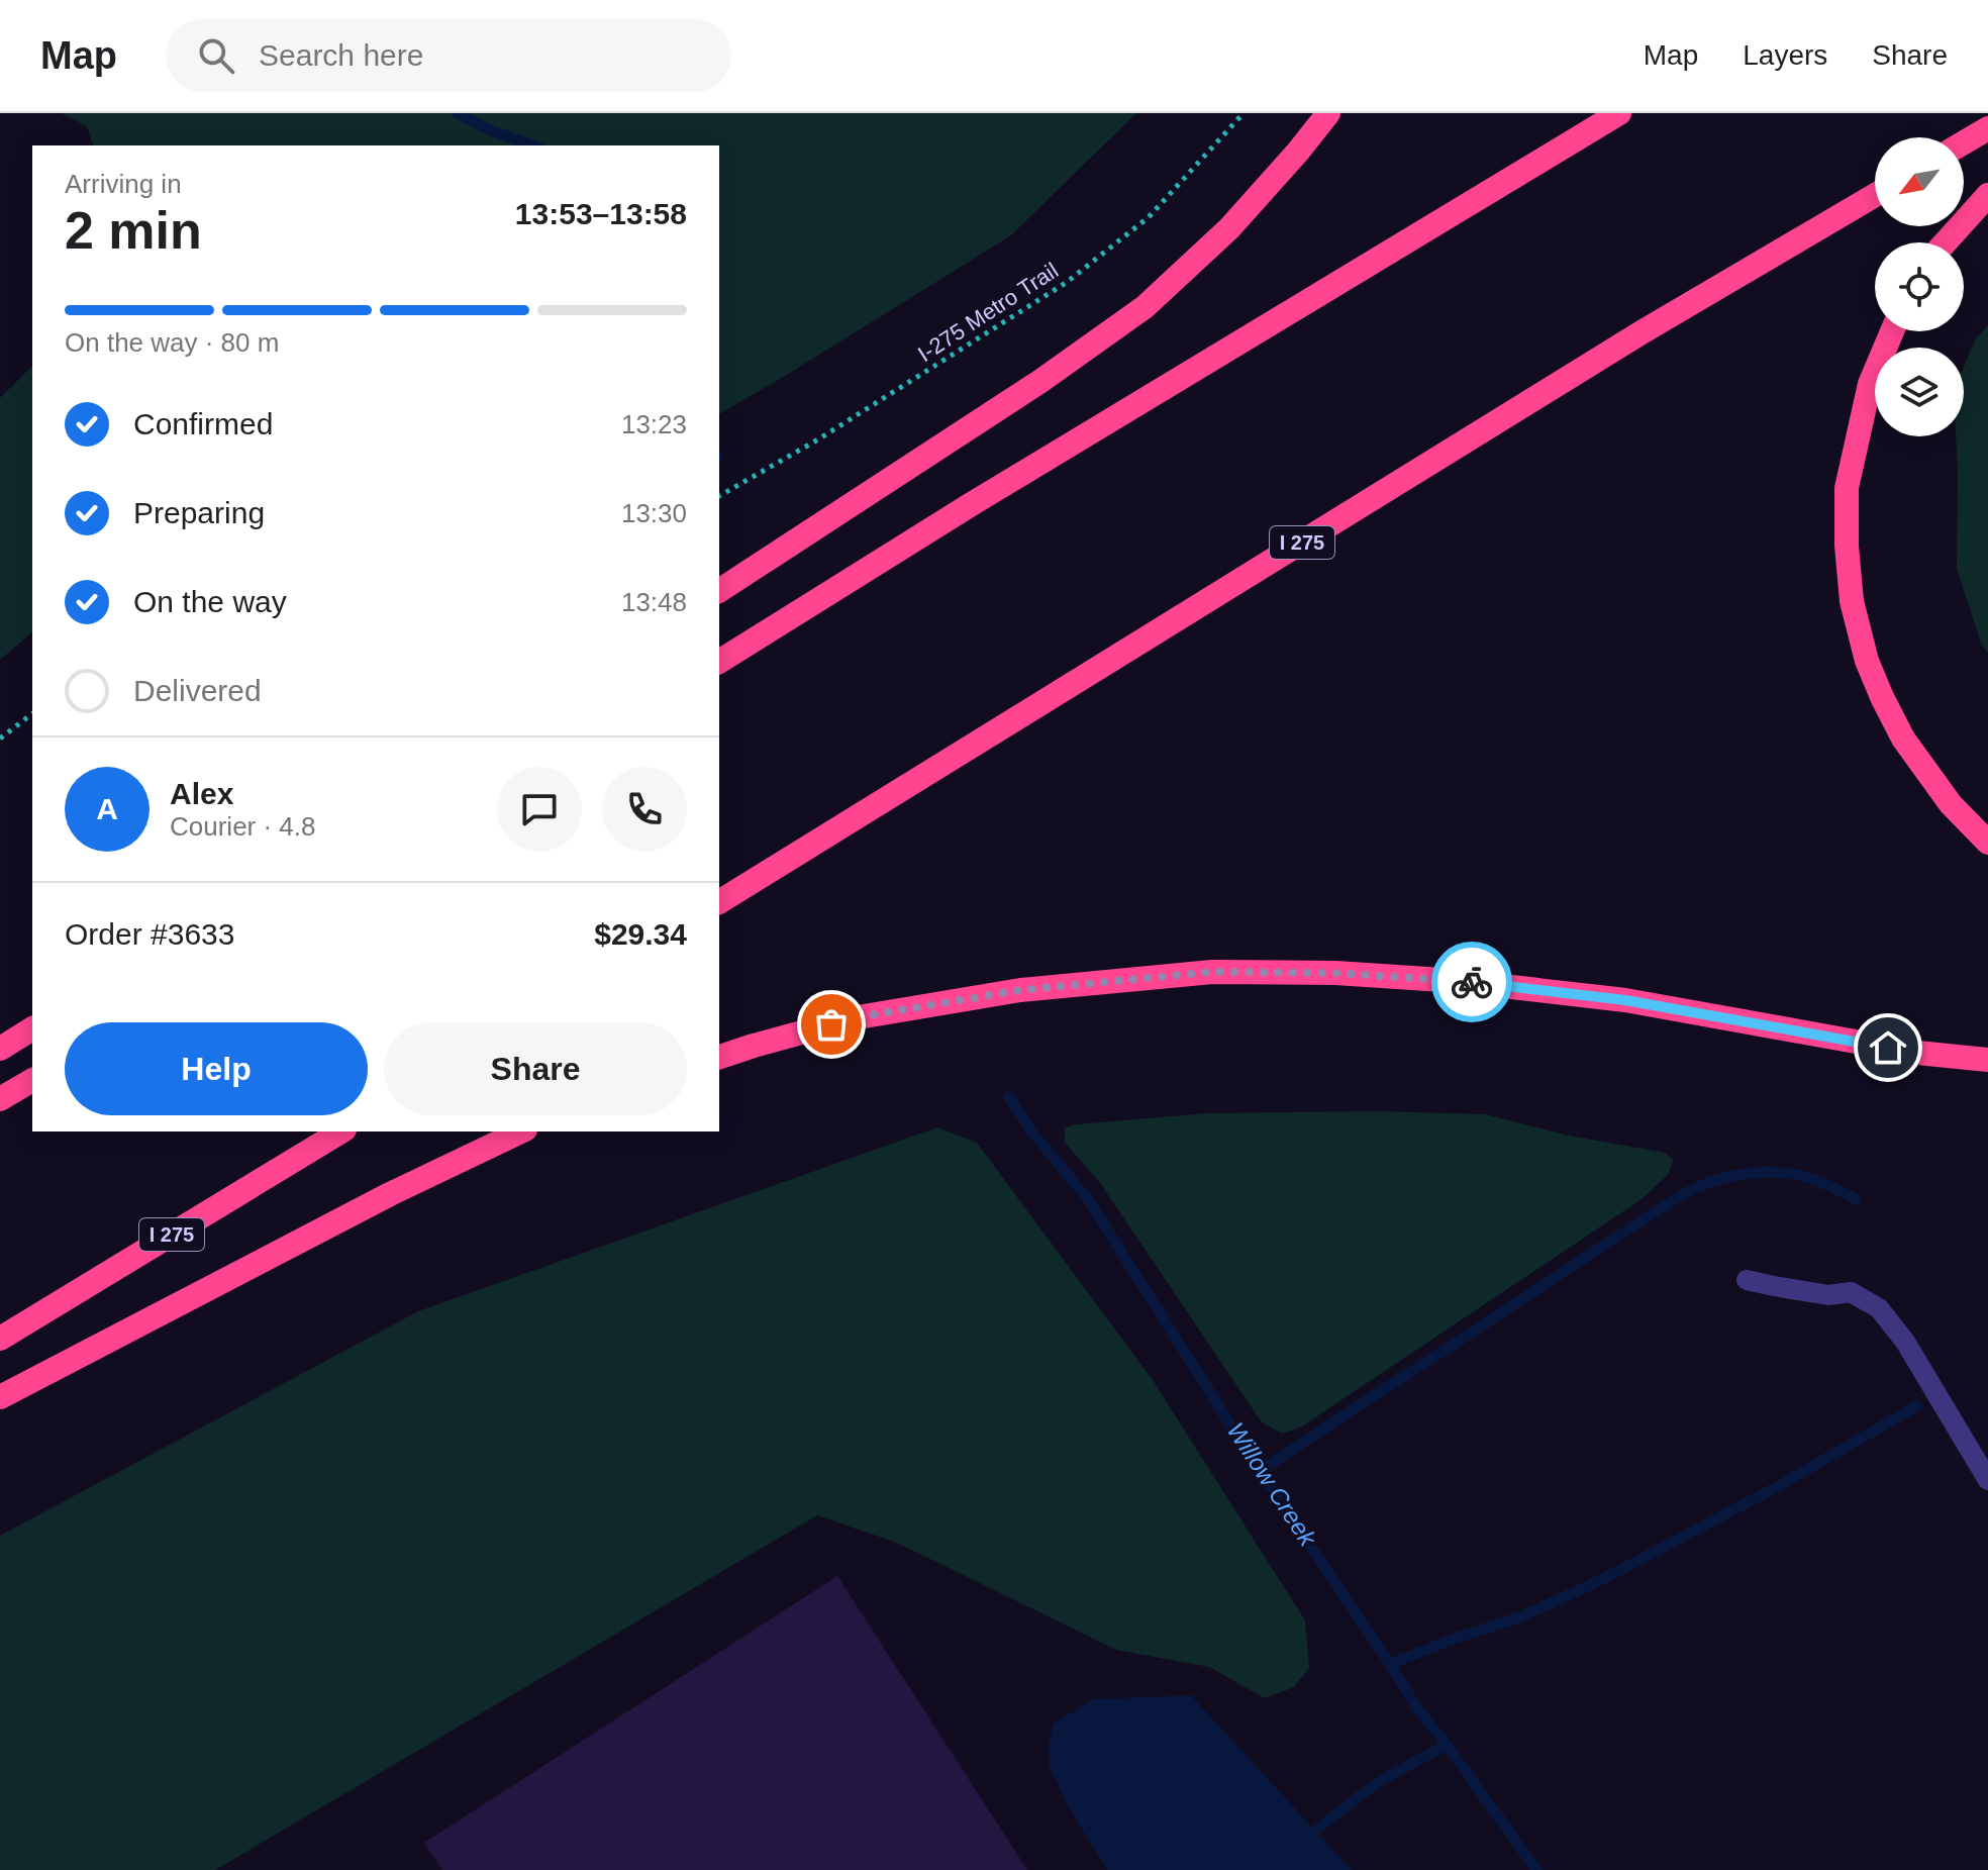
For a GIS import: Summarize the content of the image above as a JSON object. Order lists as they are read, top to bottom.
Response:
{
  "streets": {
    "highway": ["I 275"],
    "path": ["I-275 Metro Trail"]
  },
  "water": ["Willow Creek"],
  "north": "bottom left",
  "page": {
    "header": "Map",
    "search": "Search here",
    "nav": ["Map", "Layers", "Share"],
    "heading": ["2 min", "Arriving in", "13:53–13:58"],
    "panel": [
      "Alex",
      "Courier · 4.8",
      "Order #3633",
      "$29.34"
    ],
    "bar": "On the way · 80 m",
    "list": [
      ["Confirmed", "13:23"],
      ["Preparing", "13:30"],
      ["On the way", "13:48"],
      "Delivered"
    ],
    "round": "A",
    "buttons": ["Help", "Share"]
  }
}
